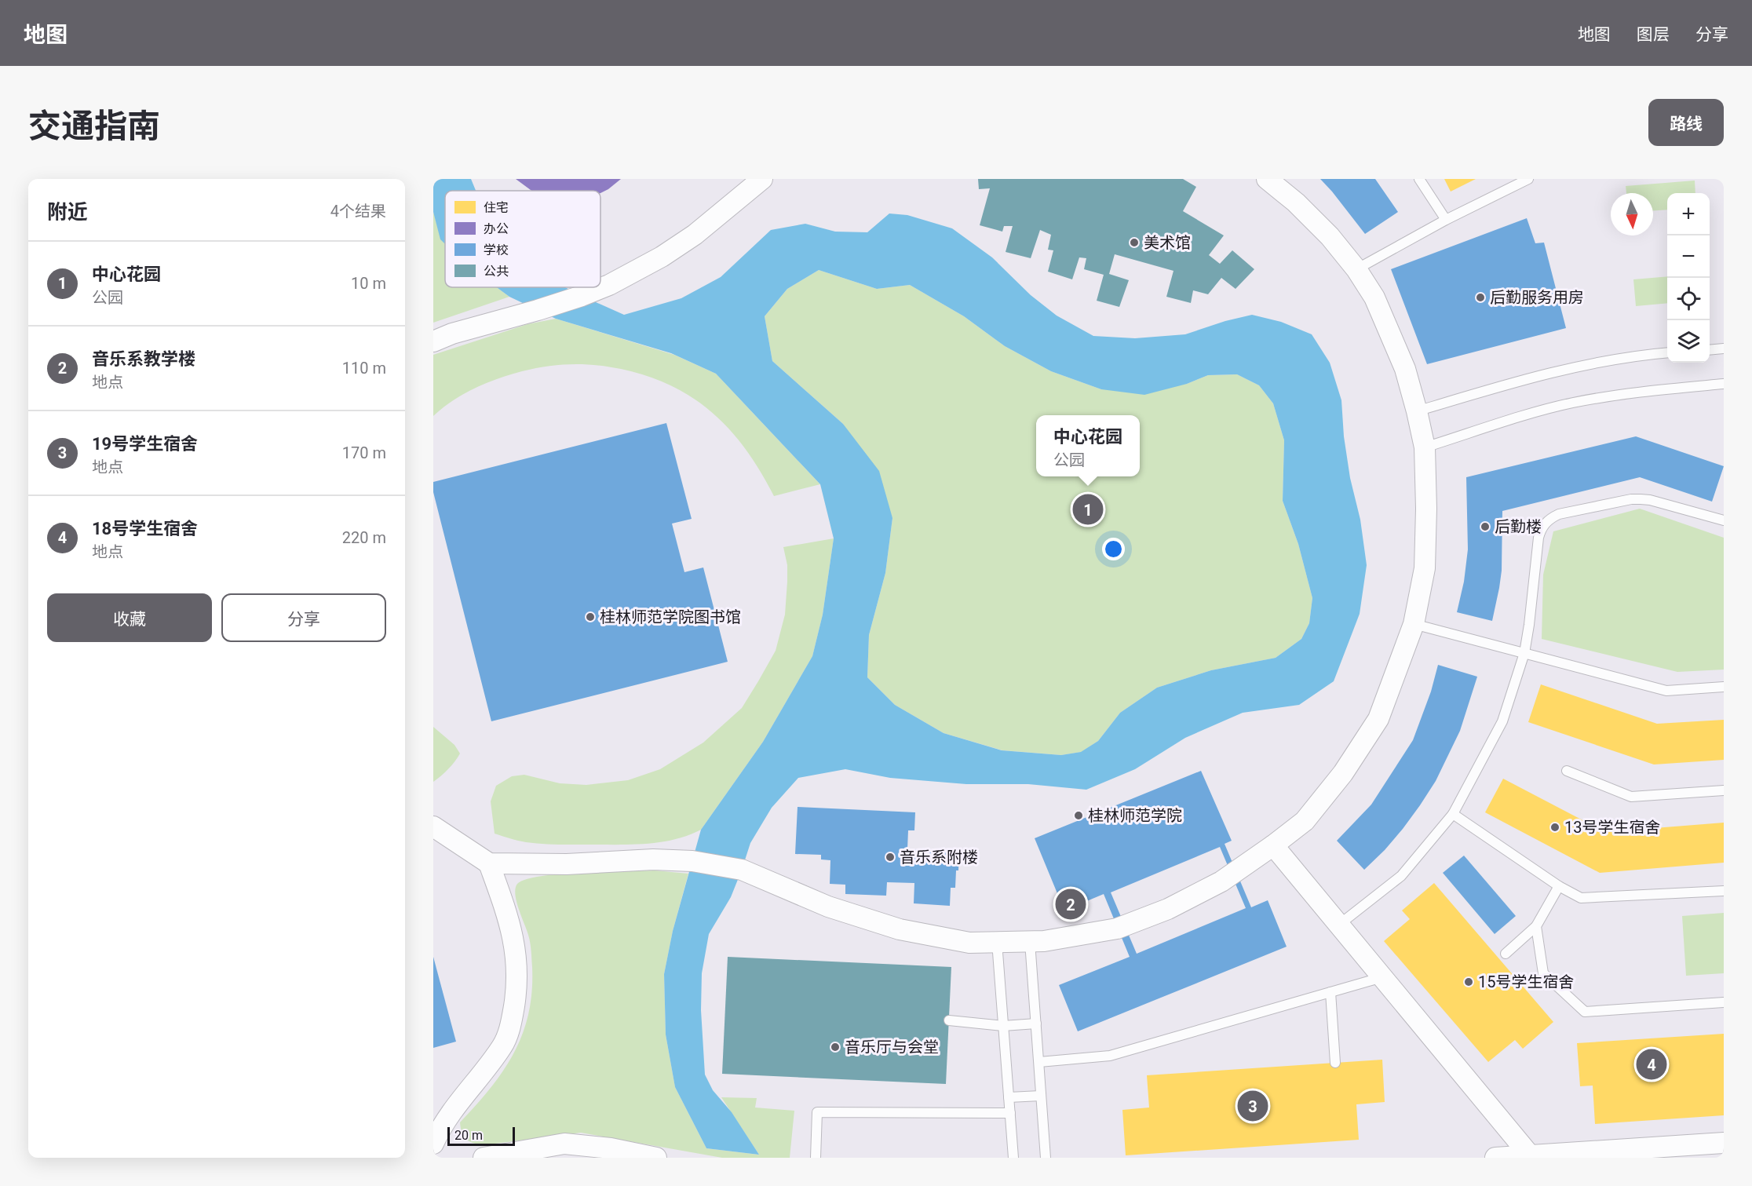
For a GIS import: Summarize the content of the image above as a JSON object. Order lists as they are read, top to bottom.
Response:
{
  "places": [
    "美术馆",
    "后勤服务用房",
    "后勤楼",
    "桂林师范学院图书馆",
    "桂林师范学院",
    "13号学生宿舍",
    "音乐系附楼",
    "15号学生宿舍",
    "音乐厅与会堂"
  ],
  "legend": [
    "住宅",
    "办公",
    "学校",
    "公共"
  ],
  "scale_bar": "20 m",
  "north": "bottom",
  "page": {
    "header": "地图",
    "nav": ["地图", "图层", "分享"],
    "title": "交通指南",
    "buttons": [
      "路线",
      ["收藏", "分享"]
    ],
    "heading": ["附近", "4个结果"],
    "map_buttons": ["+", "−"],
    "list": [
      {
        "mark": "1",
        "name": "中心花园",
        "note": "公园",
        "value": "10 m"
      },
      {
        "mark": "2",
        "name": "音乐系教学楼",
        "note": "地点",
        "value": "110 m"
      },
      {
        "mark": "3",
        "name": "19号学生宿舍",
        "note": "地点",
        "value": "170 m"
      },
      {
        "mark": "4",
        "name": "18号学生宿舍",
        "note": "地点",
        "value": "220 m"
      }
    ],
    "popup": ["中心花园", "公园"],
    "pins": [
      "1",
      "2",
      "4",
      "3"
    ],
    "scale": "20 m"
  }
}
